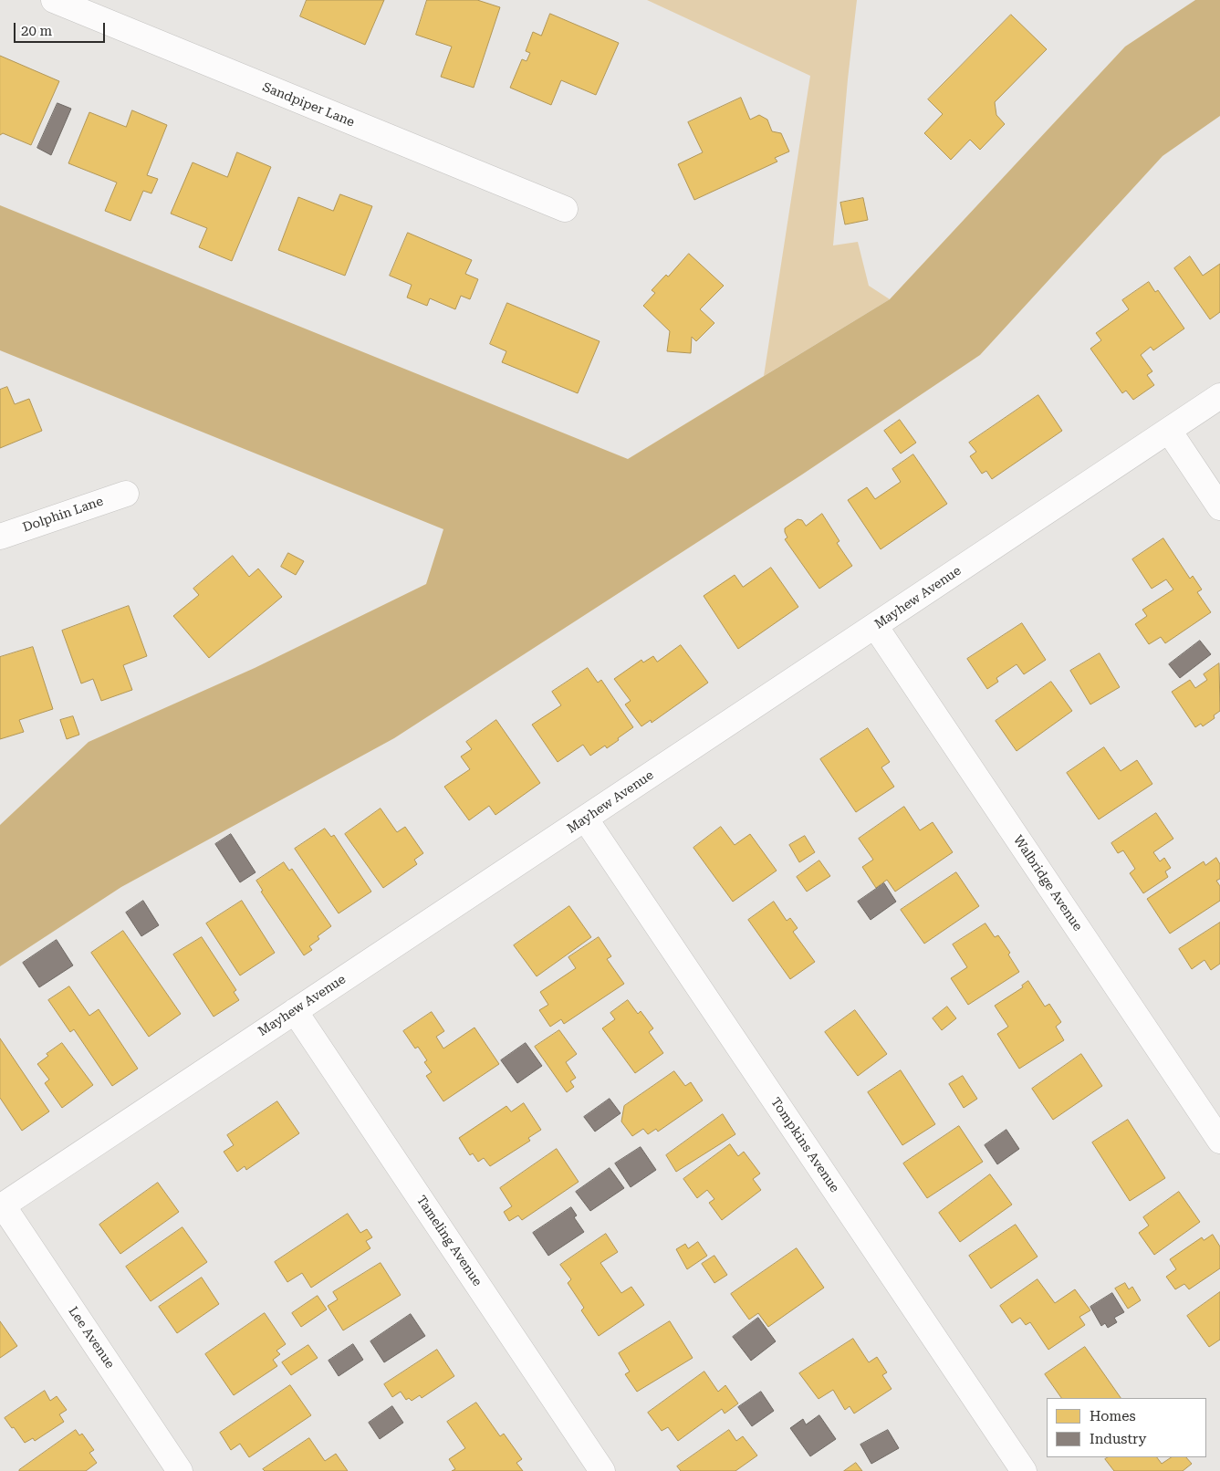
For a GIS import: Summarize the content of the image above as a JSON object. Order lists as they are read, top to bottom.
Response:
{
  "streets": {
    "street": [
      "Sandpiper Lane",
      "Dolphin Lane",
      "Mayhew Avenue",
      "Walbridge Avenue",
      "Tompkins Avenue",
      "Tameling Avenue",
      "Lee Avenue"
    ]
  },
  "crossings": [
    ["Mayhew Avenue", "Walbridge Avenue"],
    ["Mayhew Avenue", "Tompkins Avenue"],
    ["Mayhew Avenue", "Tameling Avenue"],
    ["Mayhew Avenue", "Lee Avenue"]
  ],
  "legend": ["Homes", "Industry"],
  "scale_bar": "20 m"
}
